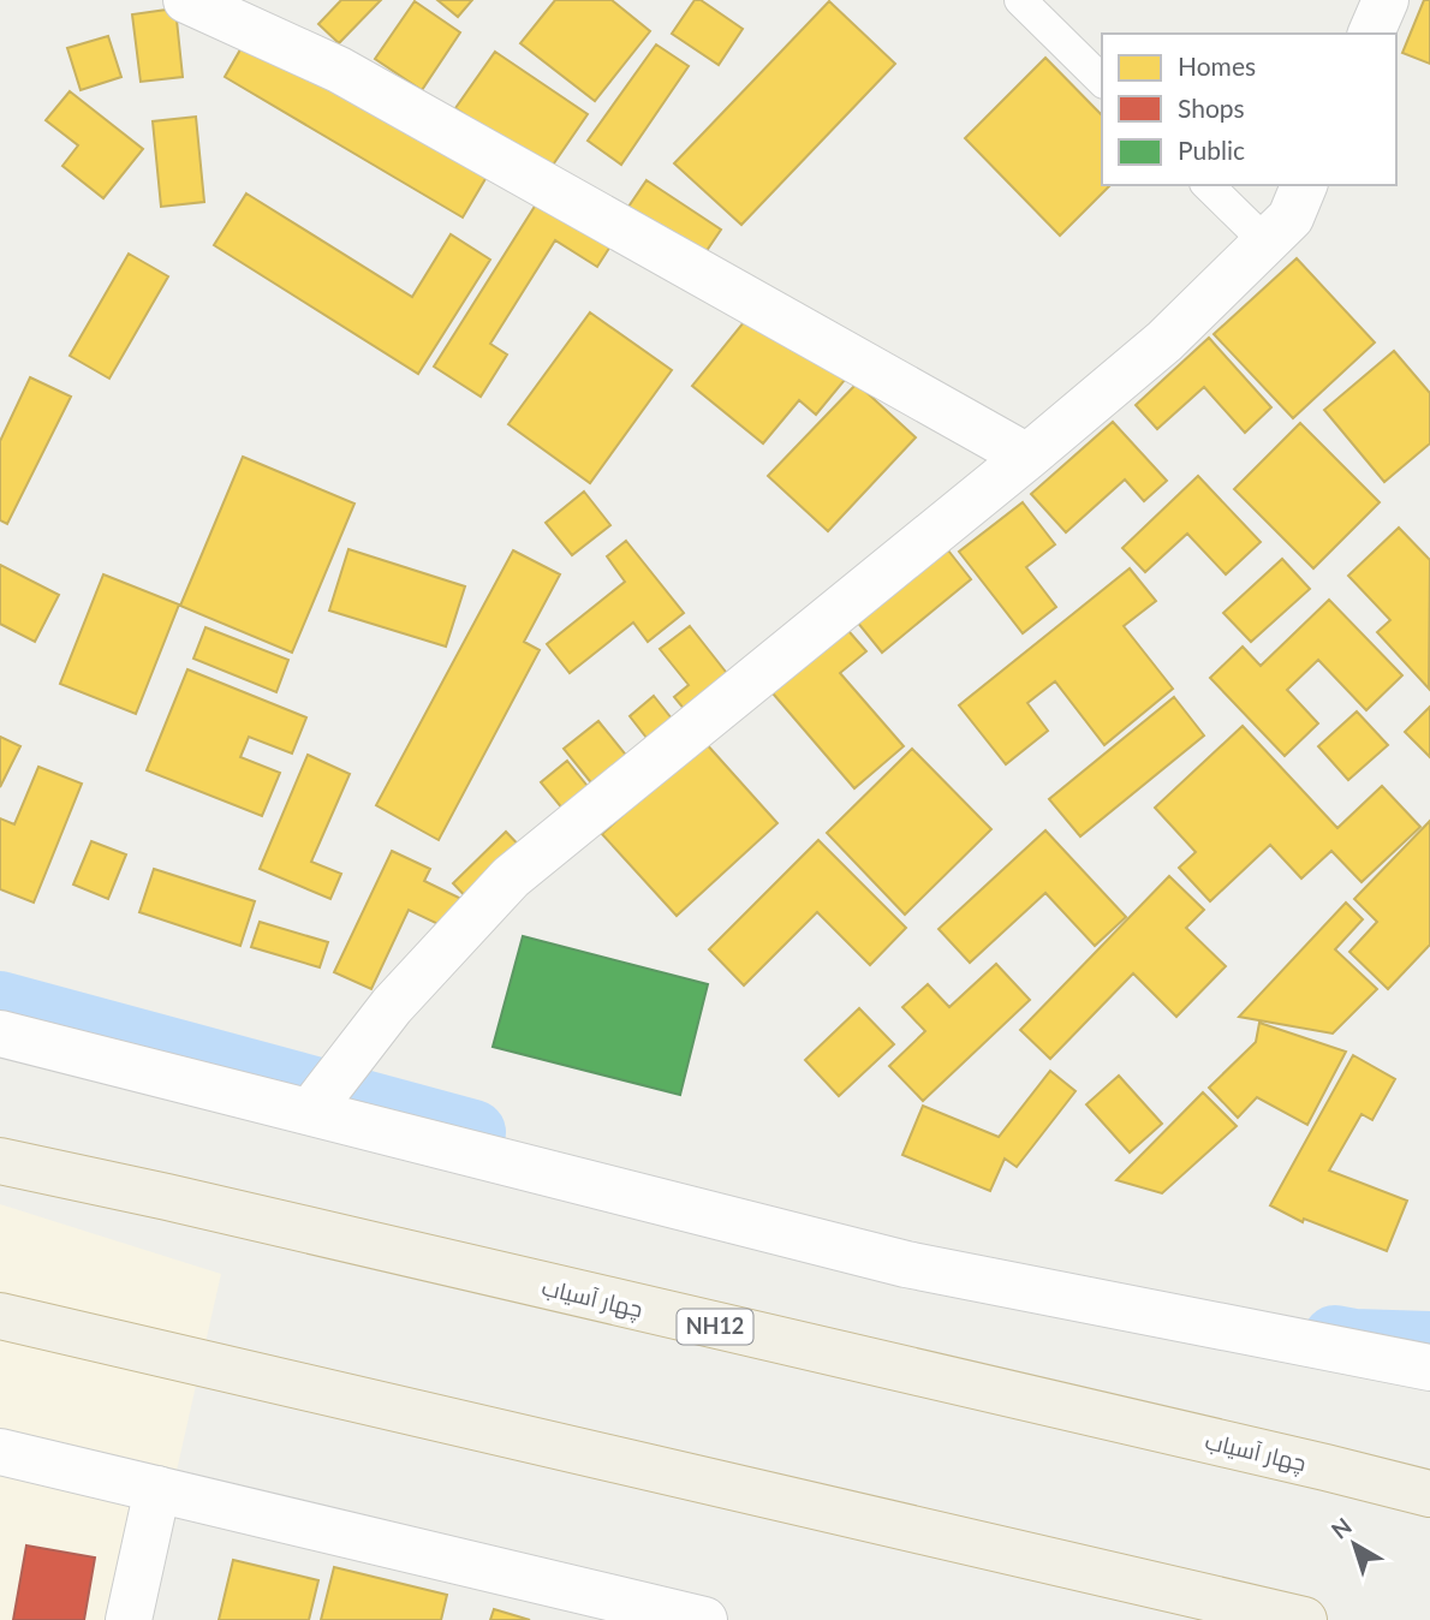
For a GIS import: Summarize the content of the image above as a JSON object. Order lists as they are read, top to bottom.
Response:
{
  "streets": {
    "highway": ["چهار آسیاب", "NH12"]
  },
  "legend": ["Homes", "Shops", "Public"],
  "north": "top left"
}
